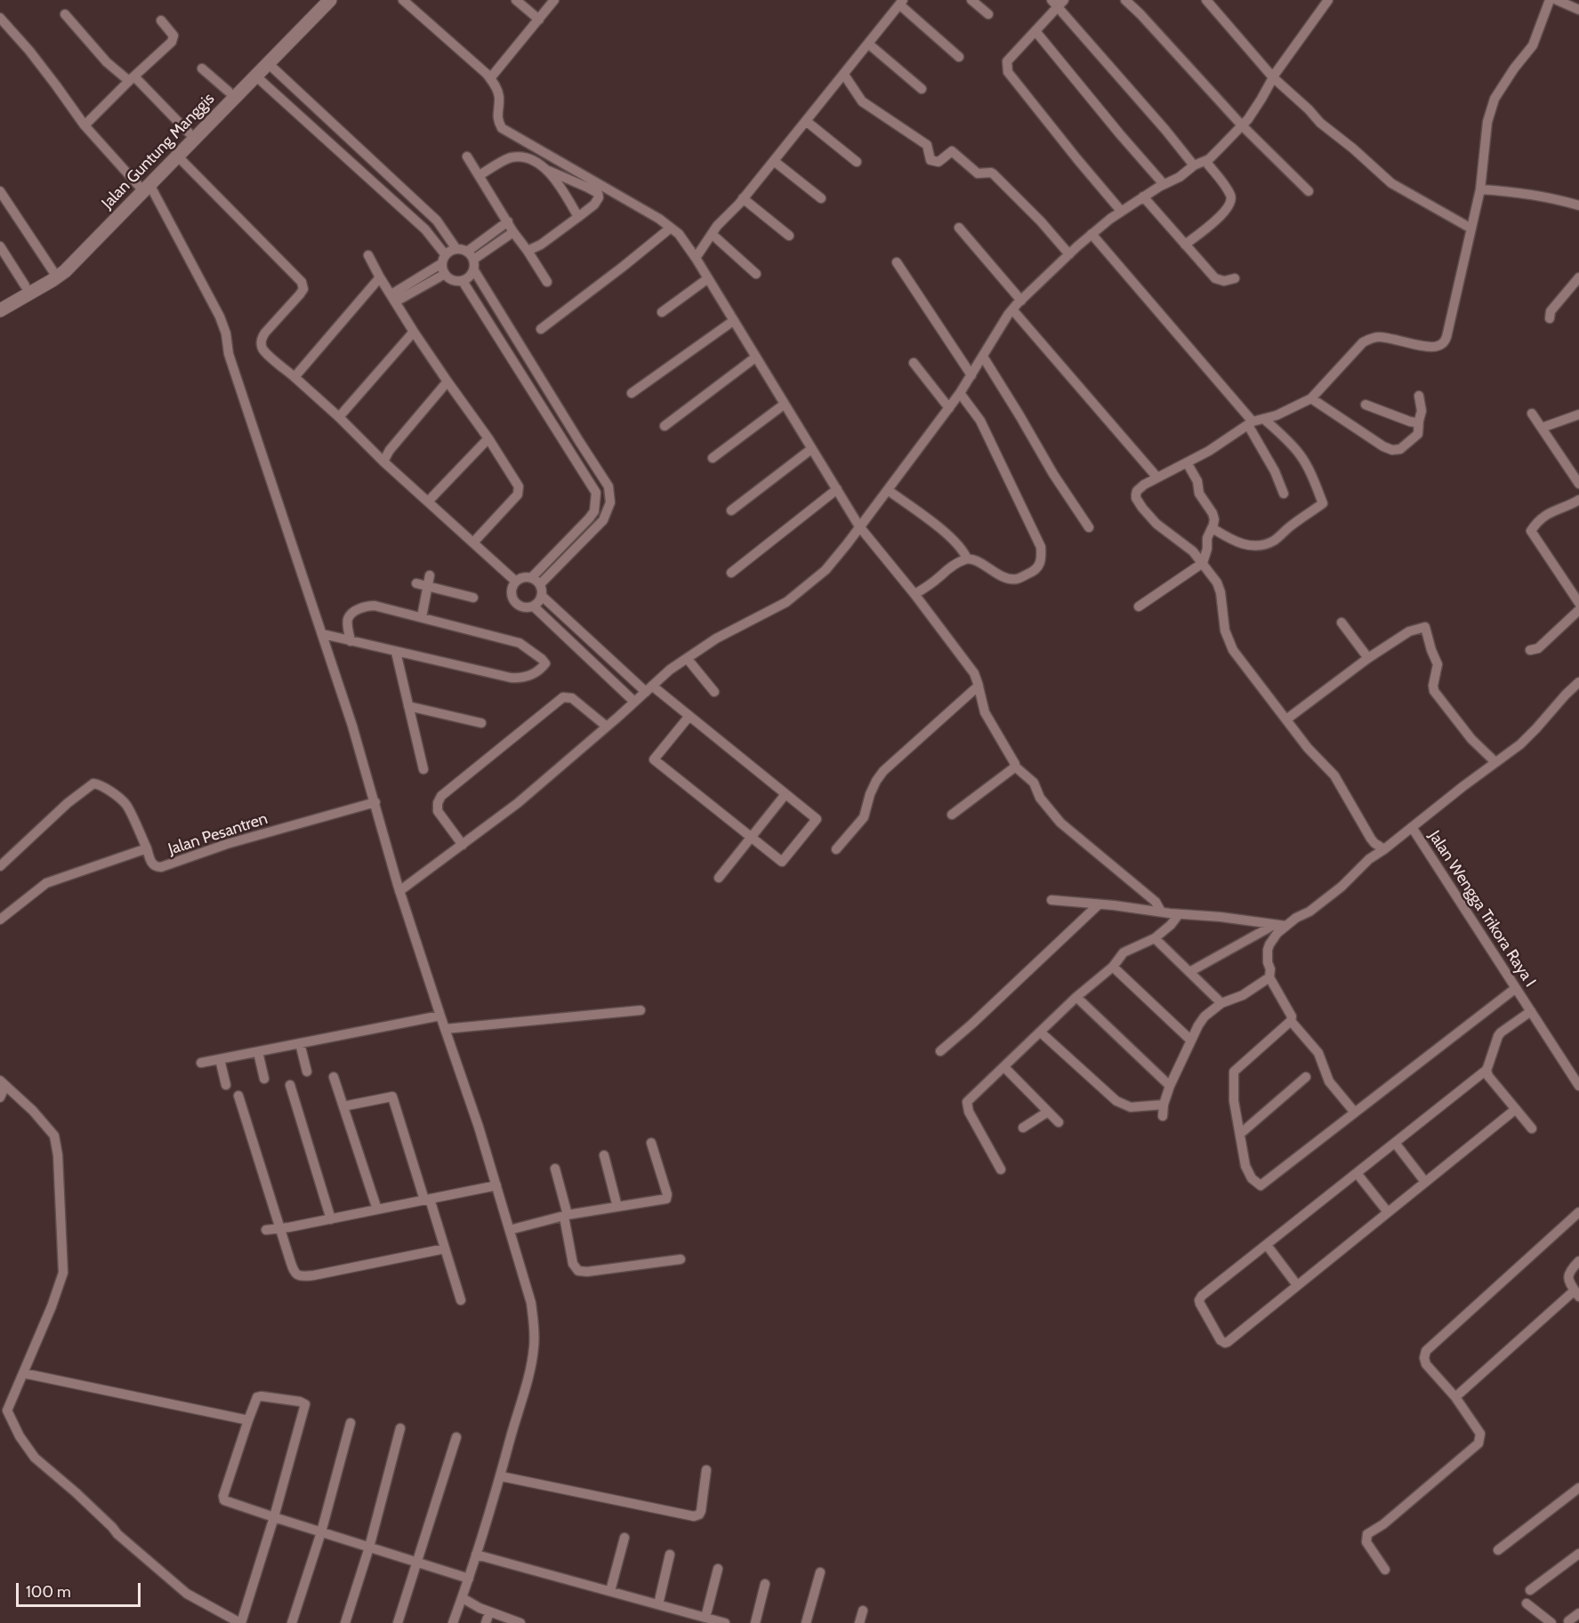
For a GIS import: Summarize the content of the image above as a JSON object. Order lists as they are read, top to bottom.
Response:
{
  "streets": {
    "street": ["Jalan Guntung Manggis", "Jalan Pesantren", "Jalan Wengga Trikora Raya I"]
  },
  "scale_bar": "100 m"
}
